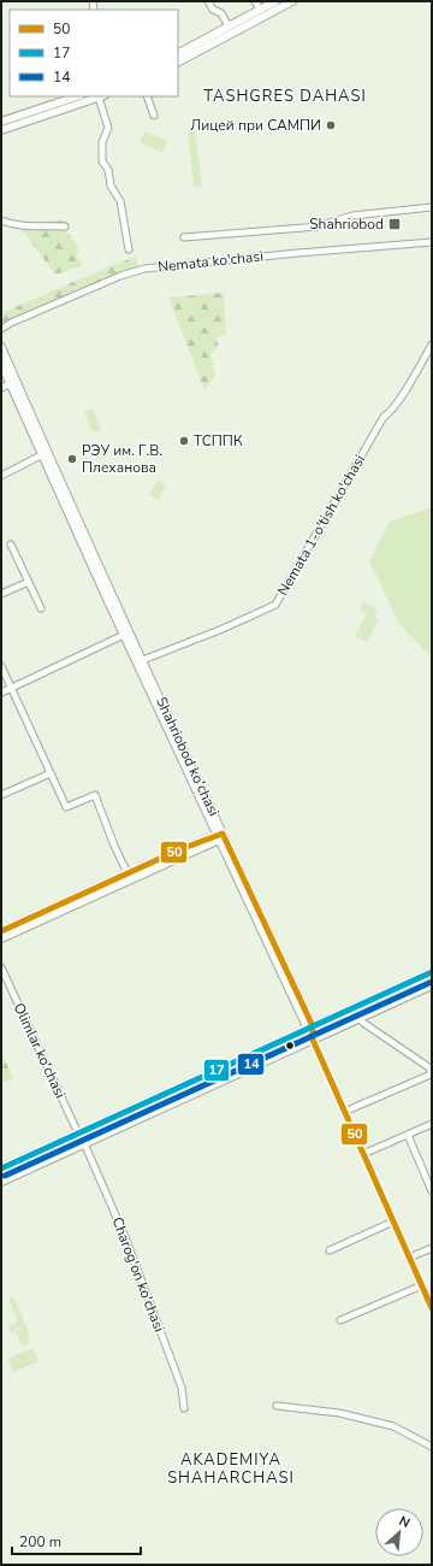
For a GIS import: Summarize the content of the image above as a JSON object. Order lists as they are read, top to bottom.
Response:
{
  "streets": {
    "main road": ["Shahriobod ko'chasi"],
    "street": [
      "Nemata ko'chasi",
      "Nemata 1-o'tish ko'chasi",
      "Olimlar ko'chasi",
      "Charog'on ko'chasi"
    ]
  },
  "crossings": [
    ["Nemata 1-o'tish ko'chasi", "Shahriobod ko'chasi"]
  ],
  "districts": ["TASHGRES DAHASI", "AKADEMIYA SHAHARCHASI"],
  "places": {
    "other": ["Лицей при САМПИ", "ТСППК", "РЭУ им. Г.В. Плеханова"],
    "transit": ["Shahriobod"]
  },
  "lines": ["transit line 50", "transit line 17", "transit line 14"],
  "legend": ["50", "17", "14"],
  "scale_bar": "200 m",
  "north": "top right"
}
